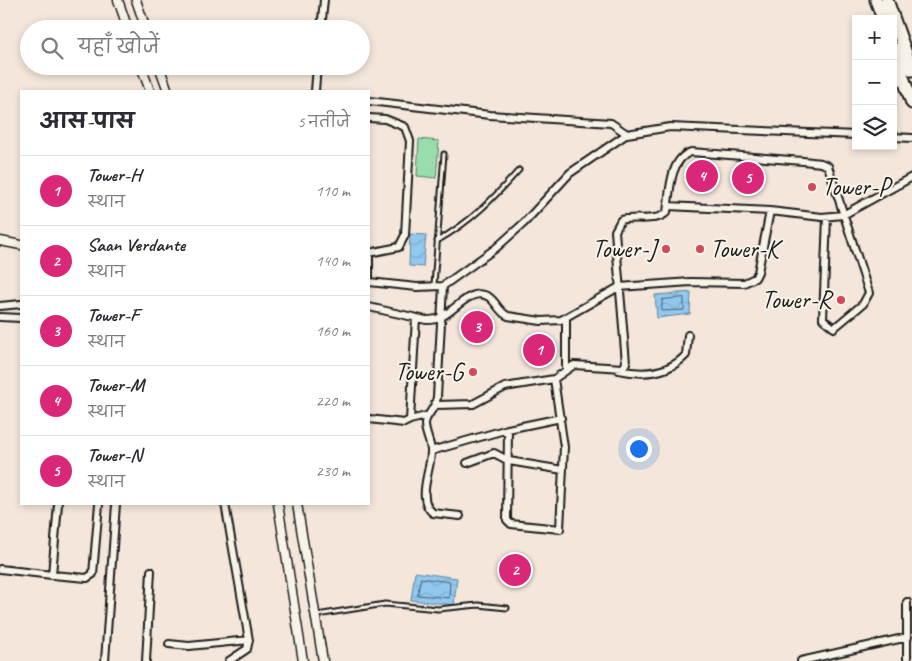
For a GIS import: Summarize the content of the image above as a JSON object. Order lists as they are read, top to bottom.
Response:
{
  "places": [
    "Tower-P",
    "Tower-J",
    "Tower-K",
    "Tower-R",
    "Tower-G"
  ],
  "page": {
    "map_buttons": ["+", "−"],
    "search": "यहाँ खोजें",
    "heading": ["आस-पास", "5 नतीजे"],
    "list": [
      {
        "mark": "1",
        "name": "Tower-H",
        "note": "स्थान",
        "value": "110 m"
      },
      {
        "mark": "2",
        "name": "Saan Verdante",
        "note": "स्थान",
        "value": "140 m"
      },
      {
        "mark": "3",
        "name": "Tower-F",
        "note": "स्थान",
        "value": "160 m"
      },
      {
        "mark": "4",
        "name": "Tower-M",
        "note": "स्थान",
        "value": "220 m"
      },
      {
        "mark": "5",
        "name": "Tower-N",
        "note": "स्थान",
        "value": "230 m"
      }
    ],
    "pins": [
      "4",
      "5",
      "3",
      "1",
      "2"
    ]
  }
}
